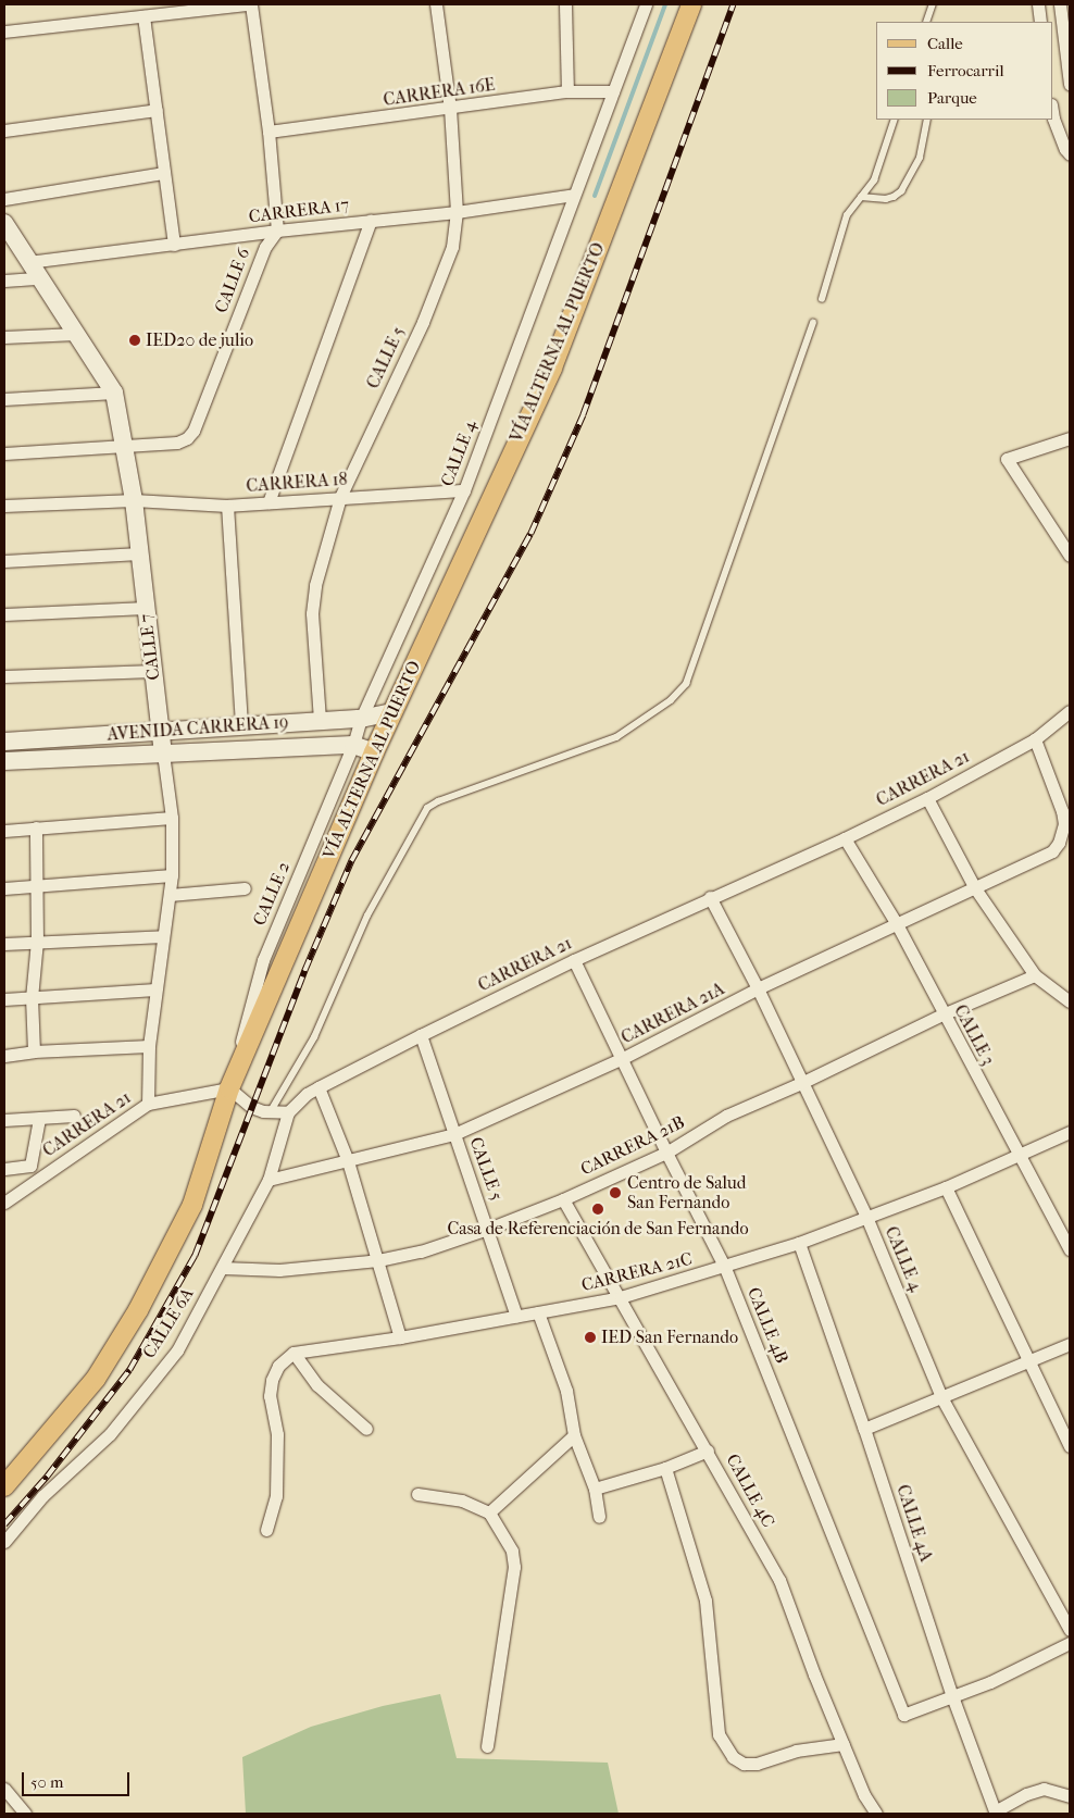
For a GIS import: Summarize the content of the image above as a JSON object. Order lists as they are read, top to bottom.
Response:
{
  "streets": {
    "main road": ["VÍA ALTERNA AL PUERTO", "CALLE 7", "AVENIDA CARRERA 19"],
    "street": [
      "CARRERA 16E",
      "CARRERA 17",
      "CALLE 6",
      "CALLE 5",
      "CALLE 4",
      "CARRERA 18",
      "CARRERA 21",
      "CALLE 2",
      "CARRERA 21A",
      "CALLE 3",
      "CARRERA 21B",
      "CARRERA 21C",
      "CALLE 6A",
      "CALLE 4B",
      "CALLE 4C",
      "CALLE 4A"
    ]
  },
  "crossings": [
    ["CARRERA 16E", "CALLE 5"],
    ["CARRERA 16E", "CALLE 4"],
    ["CARRERA 17", "CALLE 6"],
    ["CARRERA 17", "CALLE 5"],
    ["CARRERA 17", "CALLE 4"],
    ["CARRERA 17", "CALLE 7"],
    ["CALLE 6", "CALLE 7"],
    ["VÍA ALTERNA AL PUERTO", "AVENIDA CARRERA 19"],
    ["VÍA ALTERNA AL PUERTO", "CARRERA 21"],
    ["VÍA ALTERNA AL PUERTO", "CALLE 2"],
    ["CALLE 5", "CARRERA 18"],
    ["CALLE 5", "AVENIDA CARRERA 19"],
    ["CALLE 5", "CARRERA 21"],
    ["CALLE 5", "CARRERA 21A"],
    ["CALLE 5", "CARRERA 21B"],
    ["CALLE 5", "CARRERA 21C"],
    ["CALLE 4", "CARRERA 18"],
    ["CALLE 4", "AVENIDA CARRERA 19"],
    ["CALLE 4", "CARRERA 21"],
    ["CALLE 4", "CALLE 2"],
    ["CALLE 4", "CARRERA 21A"],
    ["CALLE 4", "CARRERA 21B"],
    ["CALLE 4", "CARRERA 21C"],
    ["CARRERA 18", "CALLE 7"],
    ["CALLE 7", "AVENIDA CARRERA 19"],
    ["CALLE 7", "CARRERA 21"],
    ["AVENIDA CARRERA 19", "CALLE 2"],
    ["CARRERA 21", "CALLE 2"],
    ["CARRERA 21", "CARRERA 21A"],
    ["CARRERA 21", "CALLE 3"],
    ["CARRERA 21", "CALLE 6A"],
    ["CARRERA 21", "CALLE 4B"],
    ["CARRERA 21A", "CALLE 3"],
    ["CARRERA 21A", "CALLE 6A"],
    ["CARRERA 21A", "CALLE 4B"],
    ["CALLE 3", "CARRERA 21B"],
    ["CALLE 3", "CARRERA 21C"],
    ["CARRERA 21B", "CALLE 6A"],
    ["CARRERA 21B", "CALLE 4B"],
    ["CARRERA 21B", "CALLE 4C"],
    ["CARRERA 21C", "CALLE 4B"],
    ["CARRERA 21C", "CALLE 4C"],
    ["CARRERA 21C", "CALLE 4A"],
    ["CALLE 4B", "CALLE 4A"]
  ],
  "places": [
    "IED20 de julio",
    "Centro de Salud San Fernando",
    "Casa de Referenciación de San Fernando",
    "IED San Fernando"
  ],
  "legend": ["Calle", "Ferrocarril", "Parque"],
  "scale_bar": "50 m"
}
